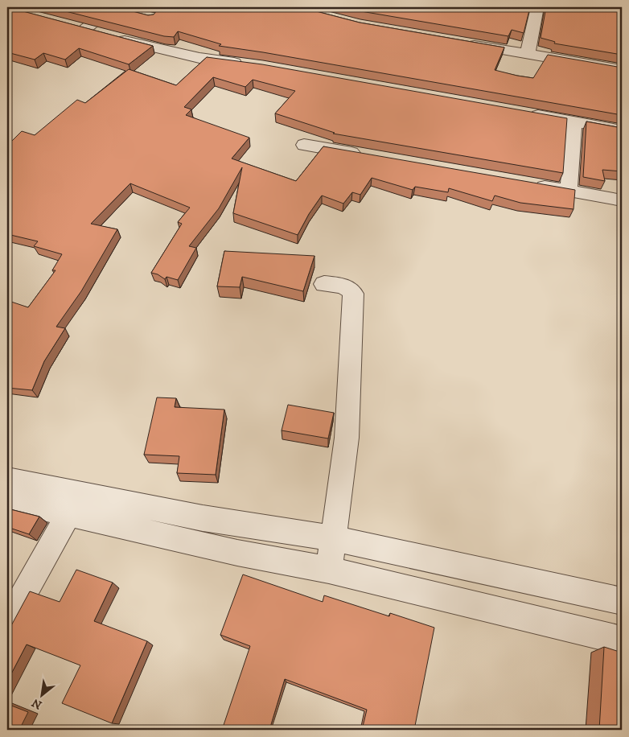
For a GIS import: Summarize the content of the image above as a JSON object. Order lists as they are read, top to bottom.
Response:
{
  "north": "bottom left"
}
